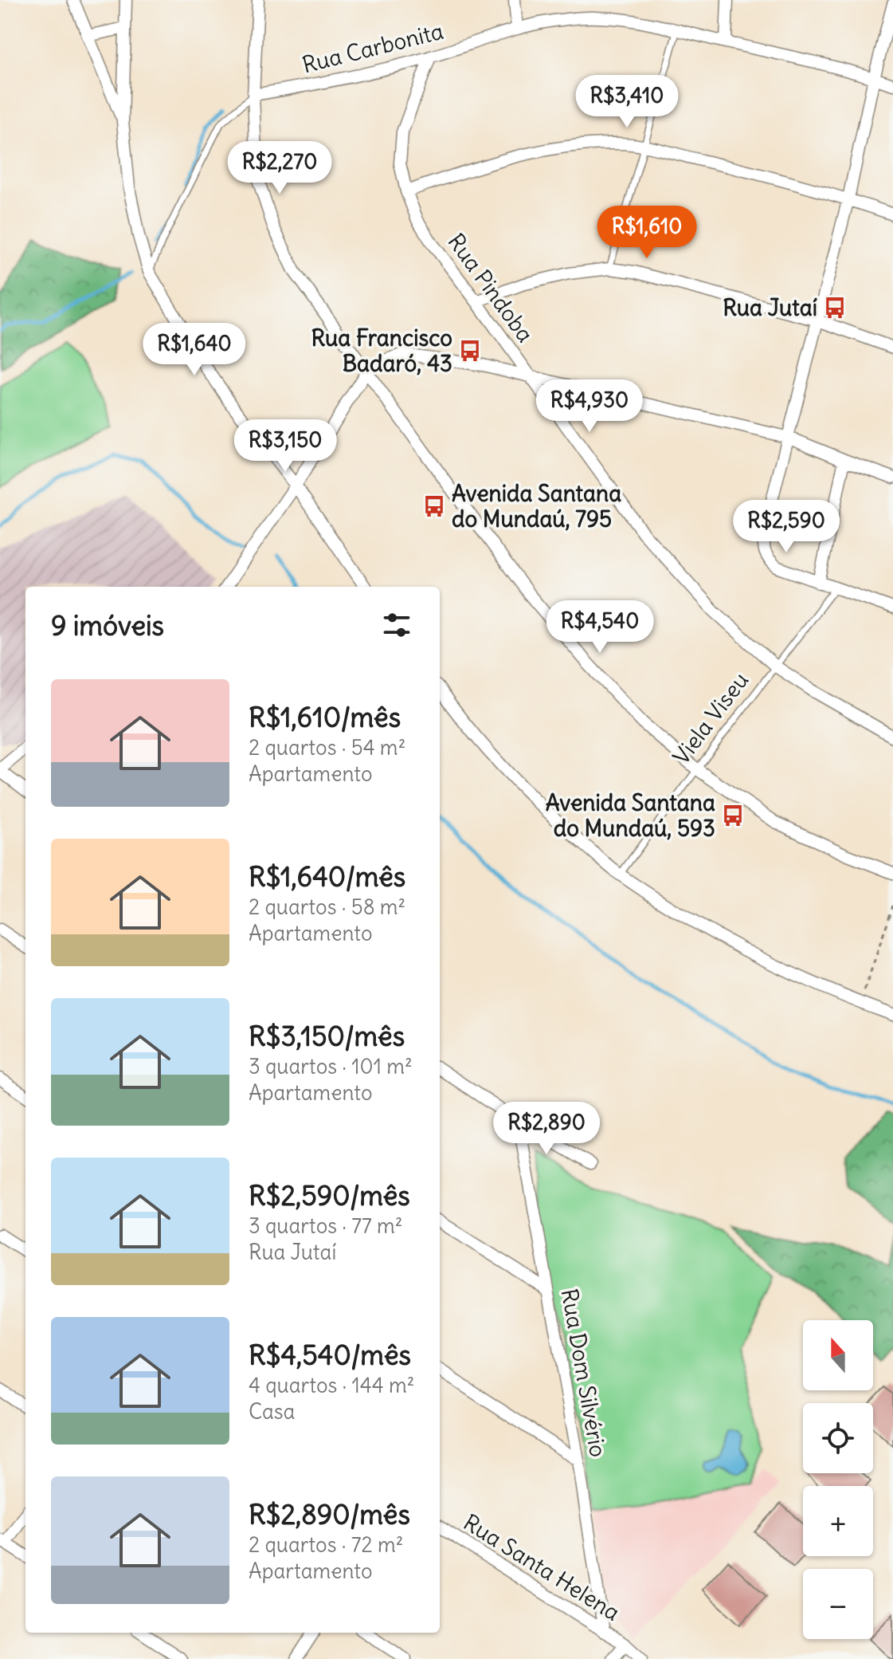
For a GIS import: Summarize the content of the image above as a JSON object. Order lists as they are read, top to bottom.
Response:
{
  "streets": {
    "street": [
      "Rua Carbonita",
      "Rua Pindoba",
      "Rua Dom Silvério",
      "Rua Santa Helena"
    ],
    "lane": ["Viela Viseu"]
  },
  "crossings": [
    ["Rua Carbonita", "Rua Pindoba"],
    ["Rua Pindoba", "Viela Viseu"],
    ["Rua Dom Silvério", "Rua Santa Helena"]
  ],
  "places": {
    "bus stop": [
      "Rua Jutaí",
      "Rua Francisco Badaró, 43",
      "Avenida Santana do Mundaú, 795",
      "Avenida Santana do Mundaú, 593"
    ]
  },
  "north": "top",
  "page": {
    "price": [
      "R$3,410",
      "R$2,270",
      "R$1,610",
      "R$1,640",
      "R$4,930",
      "R$3,150",
      "R$2,590",
      "R$4,540",
      "R$2,890"
    ],
    "heading": "9 imóveis",
    "list": [
      {
        "name": "R$1,610/mês",
        "note": "2 quartos · 54 m² · Apartamento"
      },
      {
        "name": "R$1,640/mês",
        "note": "2 quartos · 58 m² · Apartamento"
      },
      {
        "name": "R$3,150/mês",
        "note": "3 quartos · 101 m² · Apartamento"
      },
      {
        "name": "R$2,590/mês",
        "note": "3 quartos · 77 m² · Rua Jutaí"
      },
      {
        "name": "R$4,540/mês",
        "note": "4 quartos · 144 m² · Casa"
      },
      {
        "name": "R$2,890/mês",
        "note": "2 quartos · 72 m² · Apartamento"
      }
    ],
    "map_buttons": ["+", "−"]
  }
}
